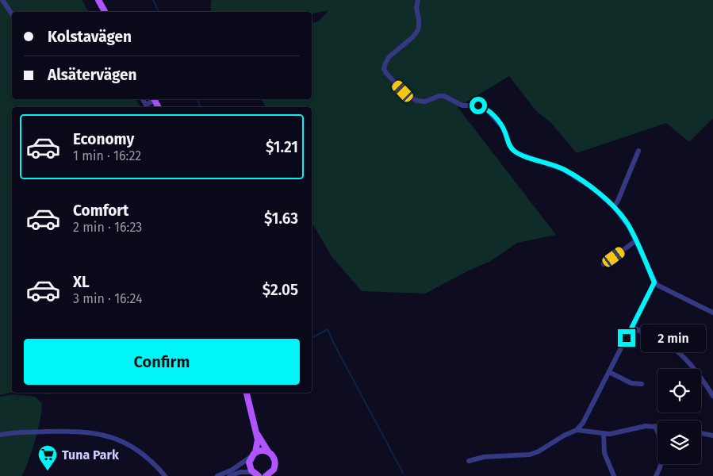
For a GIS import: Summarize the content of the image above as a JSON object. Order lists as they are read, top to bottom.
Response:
{
  "places": {
    "supermarket": ["Tuna Park"]
  },
  "page": {
    "banner": ["Kolstavägen", "Alsätervägen"],
    "list": [
      {
        "name": "Economy",
        "note": "1 min · 16:22",
        "value": "$1.21"
      },
      {
        "name": "Comfort",
        "note": "2 min · 16:23",
        "value": "$1.63"
      },
      {
        "name": "XL",
        "note": "3 min · 16:24",
        "value": "$2.05"
      }
    ],
    "bubble": "2 min",
    "buttons": "Confirm"
  }
}
